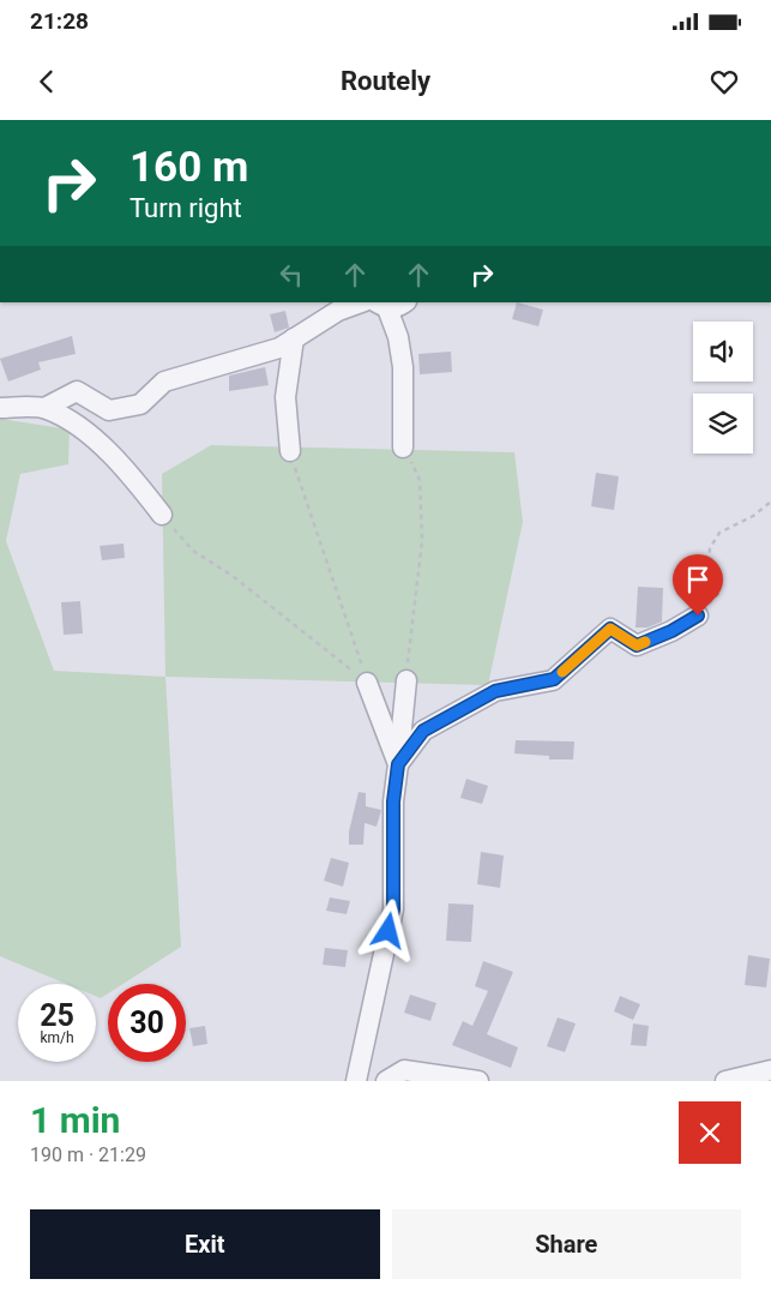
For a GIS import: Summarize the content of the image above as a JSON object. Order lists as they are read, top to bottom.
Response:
{
  "page": {
    "status": "21:28",
    "header": "Routely",
    "turn": ["160 m", "Turn right"],
    "speed": "25 km/h",
    "limit": "30",
    "heading": ["1 min", "190 m · 21:29"],
    "buttons": ["Exit", "Share"]
  }
}
